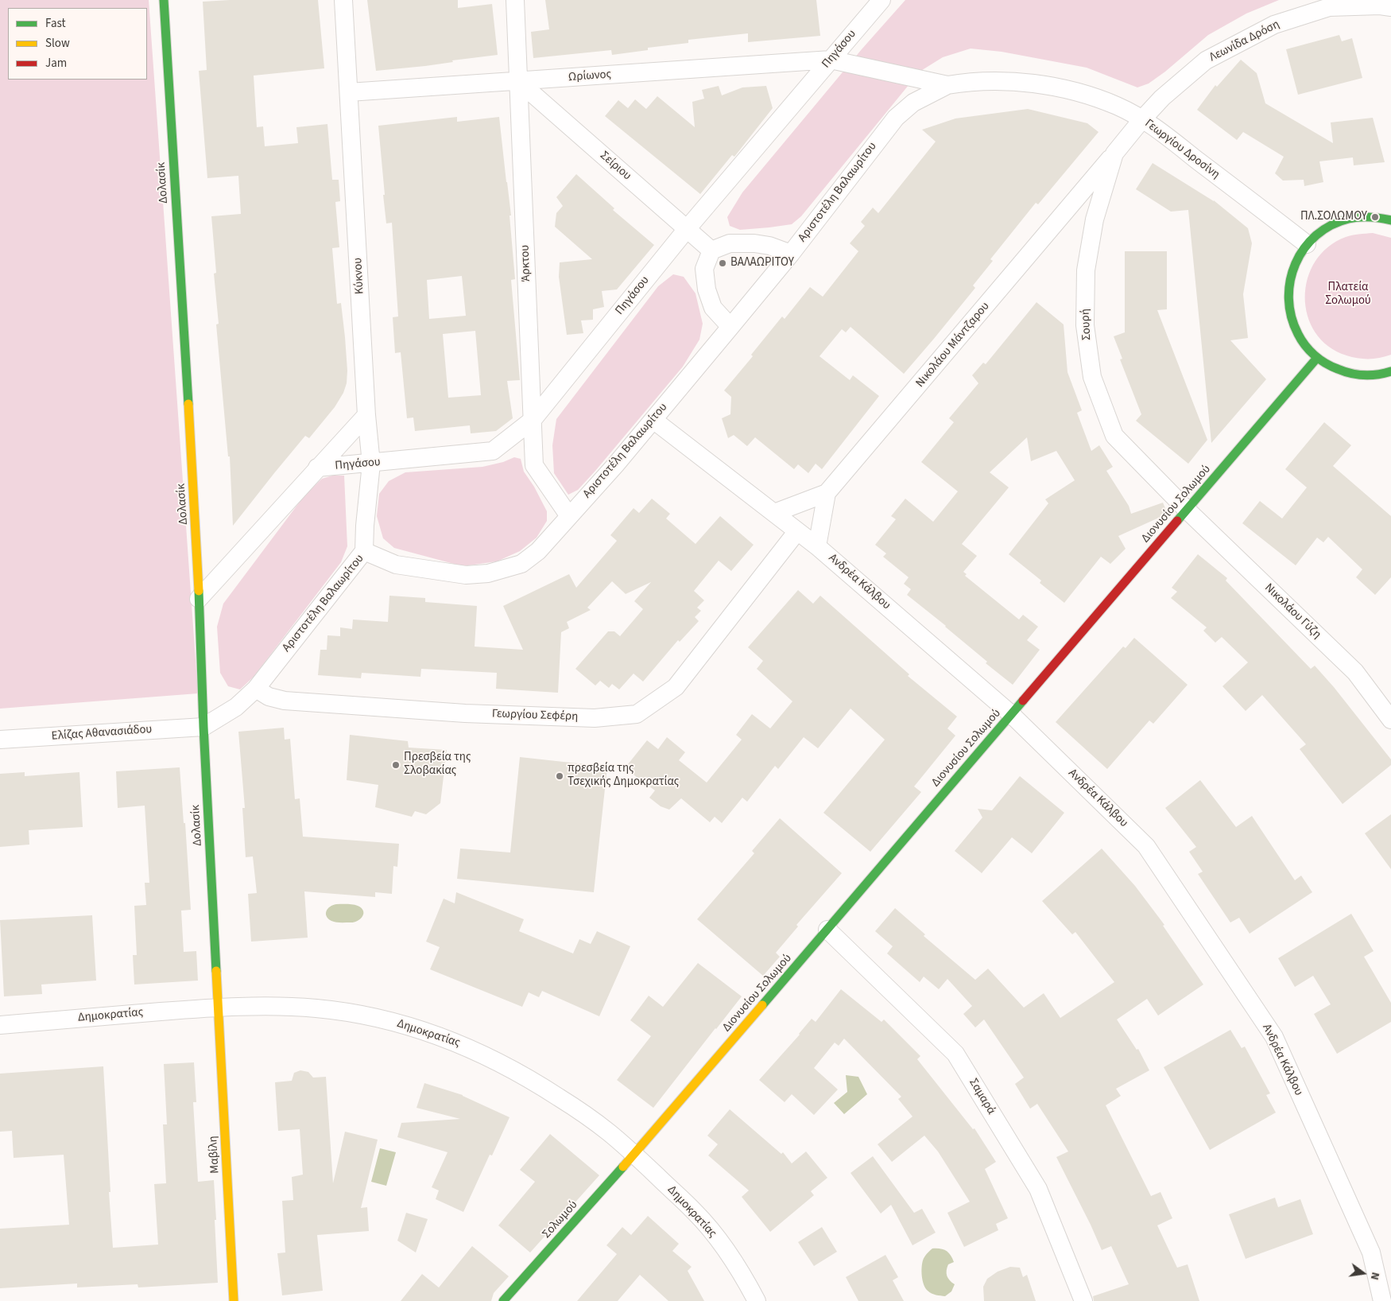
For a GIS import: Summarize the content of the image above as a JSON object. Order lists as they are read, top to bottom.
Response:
{
  "streets": {
    "street": [
      "Λεωνίδα Δρόση",
      "Πηγάσου",
      "Ωρίωνος",
      "Γεωργίου Δροσίνη",
      "Σείριου",
      "Δολασίκ",
      "Αριστοτέλη Βαλαωρίτου",
      "Άρκτου",
      "Κύκνου",
      "Σουρή",
      "Νικολάου Μάντζαρου",
      "Διονυσίου Σολωμού",
      "Ανδρέα Κάλβου",
      "Νικολάου Γύζη",
      "Γεωργίου Σεφέρη",
      "Ελίζας Αθανασιάδου",
      "Δημοκρατίας",
      "Σαμαρά",
      "Μαβίλη",
      "Σολωμού"
    ]
  },
  "crossings": [
    ["Λεωνίδα Δρόση", "Γεωργίου Δροσίνη"],
    ["Λεωνίδα Δρόση", "Σουρή"],
    ["Πηγάσου", "Ωρίωνος"],
    ["Πηγάσου", "Γεωργίου Δροσίνη"],
    ["Πηγάσου", "Σείριου"],
    ["Πηγάσου", "Δολασίκ"],
    ["Πηγάσου", "Άρκτου"],
    ["Πηγάσου", "Κύκνου"],
    ["Ωρίωνος", "Γεωργίου Δροσίνη"],
    ["Ωρίωνος", "Σείριου"],
    ["Ωρίωνος", "Άρκτου"],
    ["Ωρίωνος", "Κύκνου"],
    ["Γεωργίου Δροσίνη", "Αριστοτέλη Βαλαωρίτου"],
    ["Γεωργίου Δροσίνη", "Σουρή"],
    ["Σείριου", "Άρκτου"],
    ["Δολασίκ", "Ελίζας Αθανασιάδου"],
    ["Δολασίκ", "Δημοκρατίας"],
    ["Δολασίκ", "Μαβίλη"],
    ["Αριστοτέλη Βαλαωρίτου", "Άρκτου"],
    ["Αριστοτέλη Βαλαωρίτου", "Κύκνου"],
    ["Αριστοτέλη Βαλαωρίτου", "Ανδρέα Κάλβου"],
    ["Αριστοτέλη Βαλαωρίτου", "Γεωργίου Σεφέρη"],
    ["Σουρή", "Νικολάου Μάντζαρου"],
    ["Σουρή", "Διονυσίου Σολωμού"],
    ["Σουρή", "Νικολάου Γύζη"],
    ["Νικολάου Μάντζαρου", "Ανδρέα Κάλβου"],
    ["Διονυσίου Σολωμού", "Ανδρέα Κάλβου"],
    ["Διονυσίου Σολωμού", "Νικολάου Γύζη"],
    ["Διονυσίου Σολωμού", "Δημοκρατίας"],
    ["Διονυσίου Σολωμού", "Σαμαρά"],
    ["Διονυσίου Σολωμού", "Σολωμού"],
    ["Ανδρέα Κάλβου", "Γεωργίου Σεφέρη"],
    ["Δημοκρατίας", "Μαβίλη"],
    ["Δημοκρατίας", "Σολωμού"]
  ],
  "parks": ["Πλατεία Σολωμού"],
  "places": [
    "ΠΛ.ΣΟΛΩΜΟΥ",
    "ΒΑΛΑΩΡΙΤΟΥ",
    "Πρεσβεία της Σλοβακίας",
    "πρεσβεία της Τσεχικής Δημοκρατίας"
  ],
  "legend": ["Fast", "Slow", "Jam"],
  "north": "right"
}
